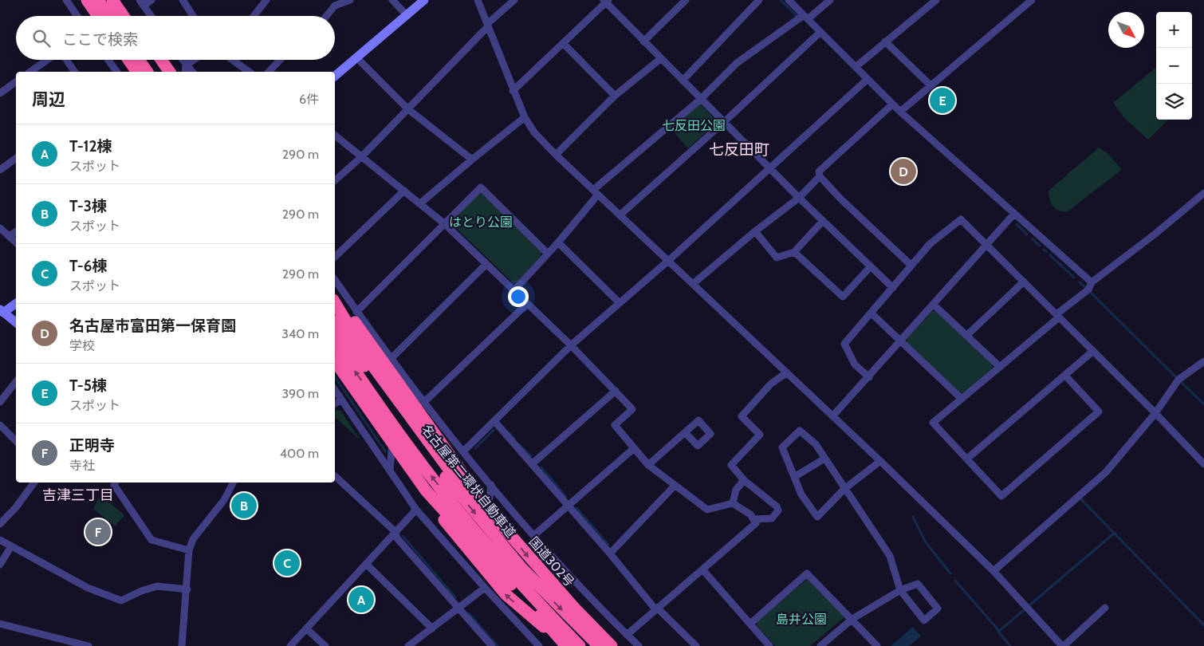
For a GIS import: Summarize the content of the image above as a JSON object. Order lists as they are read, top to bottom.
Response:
{
  "streets": {
    "highway": ["名古屋第二環状自動車道", "国道302号"]
  },
  "districts": ["七反田町", "吉津三丁目"],
  "parks": ["七反田公園", "はとり公園", "島井公園"],
  "north": "bottom right",
  "page": {
    "map_buttons": ["+", "−"],
    "search": "ここで検索",
    "heading": ["周辺", "6件"],
    "pins": [
      "E",
      "D",
      "B",
      "F",
      "C",
      "A"
    ],
    "list": [
      {
        "mark": "A",
        "name": "T-12棟",
        "note": "スポット",
        "value": "290 m"
      },
      {
        "mark": "B",
        "name": "T-3棟",
        "note": "スポット",
        "value": "290 m"
      },
      {
        "mark": "C",
        "name": "T-6棟",
        "note": "スポット",
        "value": "290 m"
      },
      {
        "mark": "D",
        "name": "名古屋市富田第一保育園",
        "note": "学校",
        "value": "340 m"
      },
      {
        "mark": "E",
        "name": "T-5棟",
        "note": "スポット",
        "value": "390 m"
      },
      {
        "mark": "F",
        "name": "正明寺",
        "note": "寺社",
        "value": "400 m"
      }
    ]
  }
}
